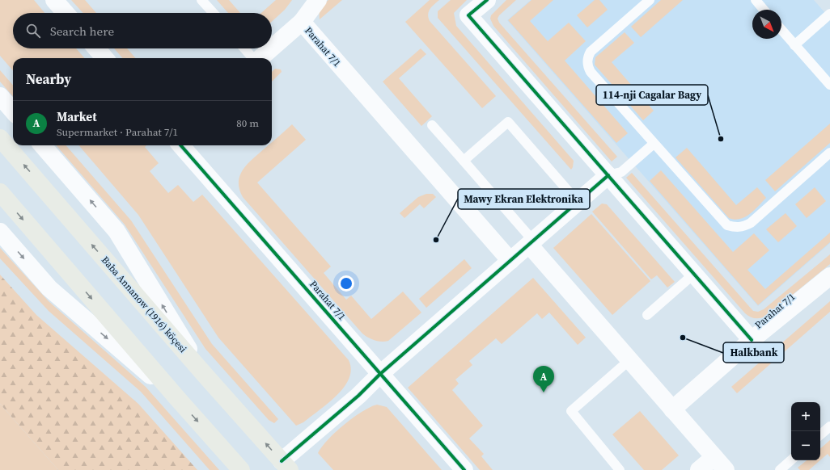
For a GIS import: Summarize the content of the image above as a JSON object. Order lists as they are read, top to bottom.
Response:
{
  "streets": {
    "main road": ["Baba Annanow (1916) köçesi"],
    "street": ["Parahat 7/1"]
  },
  "places": ["114-nji Cagalar Bagy", "Mawy Ekran Elektronika", "Halkbank"],
  "north": "bottom right",
  "page": {
    "search": "Search here",
    "heading": "Nearby",
    "list": [
      {
        "mark": "A",
        "name": "Market",
        "note": "Supermarket · Parahat 7/1",
        "value": "80 m"
      }
    ],
    "pins": "A",
    "map_buttons": ["+", "−"]
  }
}
